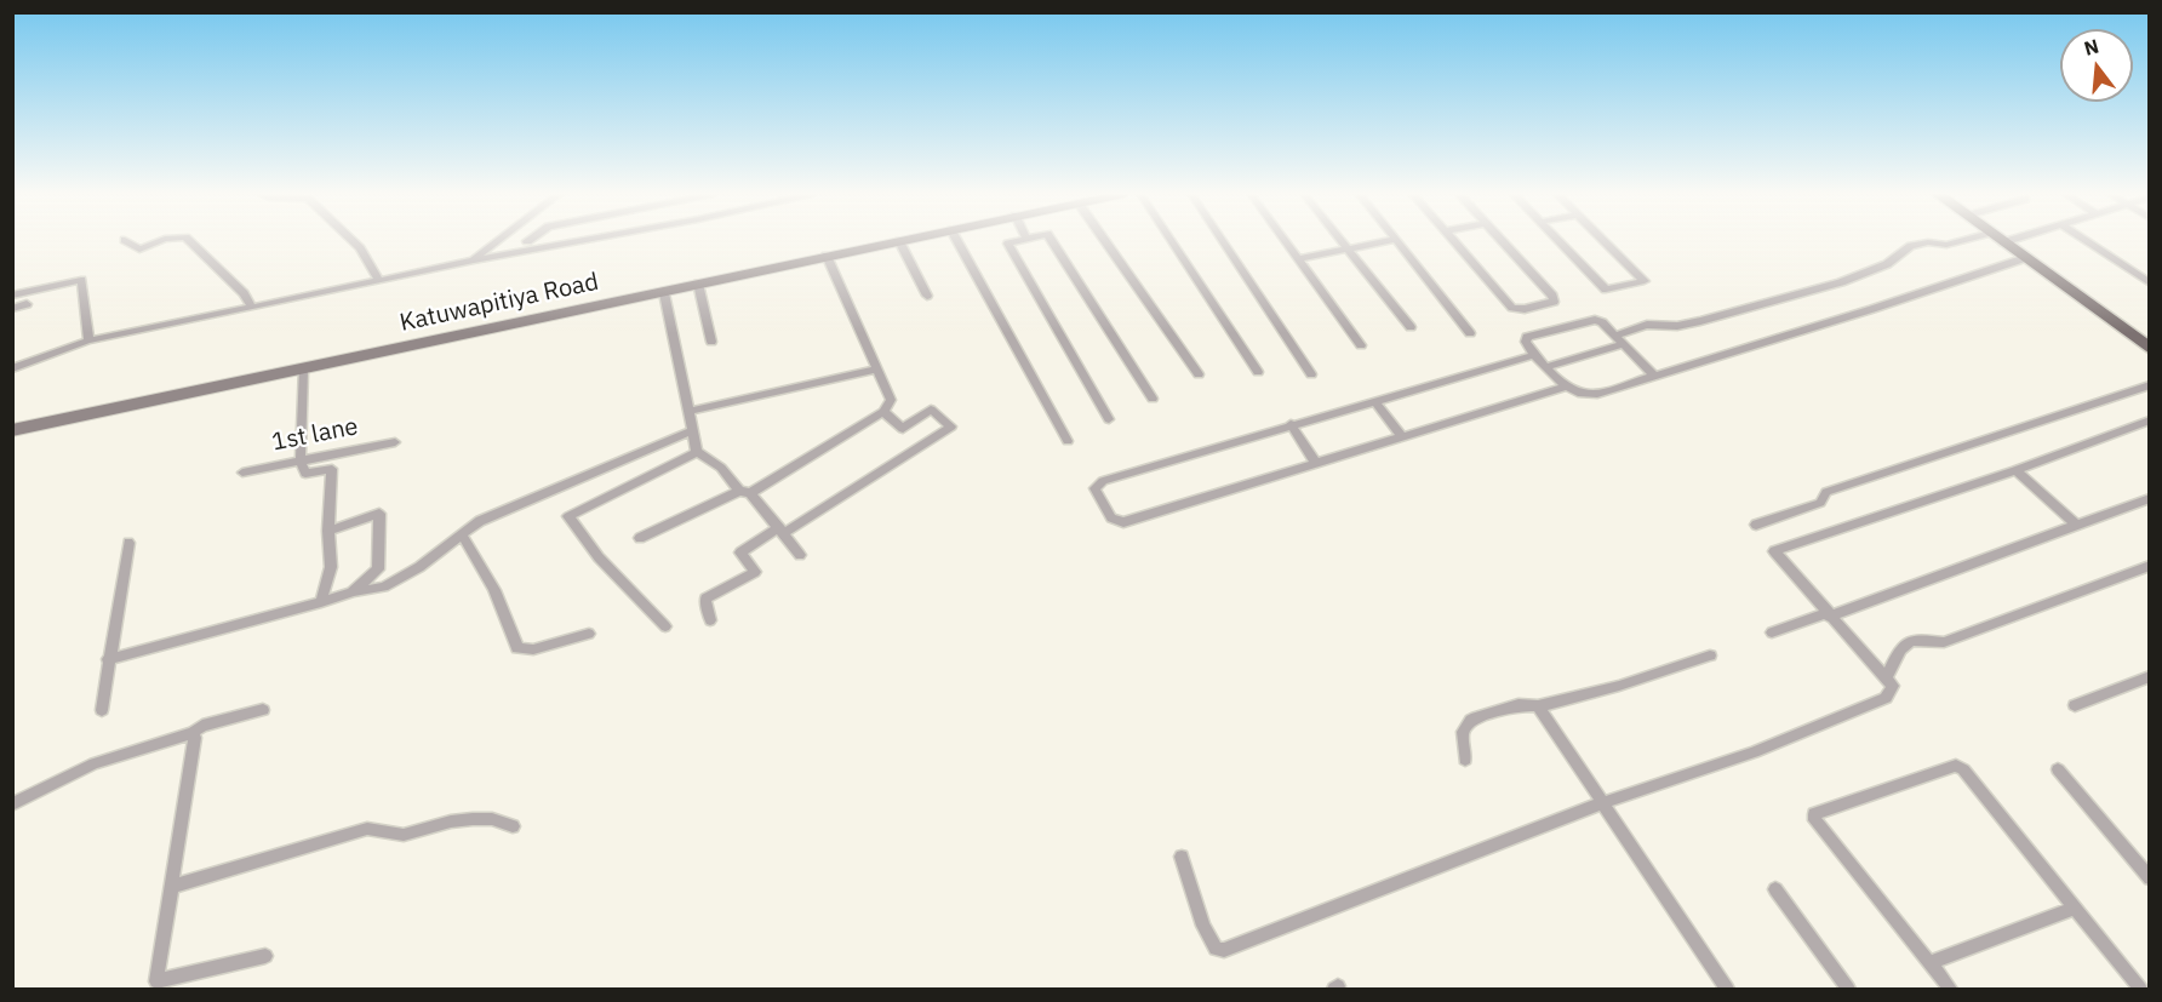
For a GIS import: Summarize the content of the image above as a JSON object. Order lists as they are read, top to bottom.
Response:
{
  "streets": {
    "street": ["Katuwapitiya Road", "1st lane"]
  },
  "north": "top"
}
